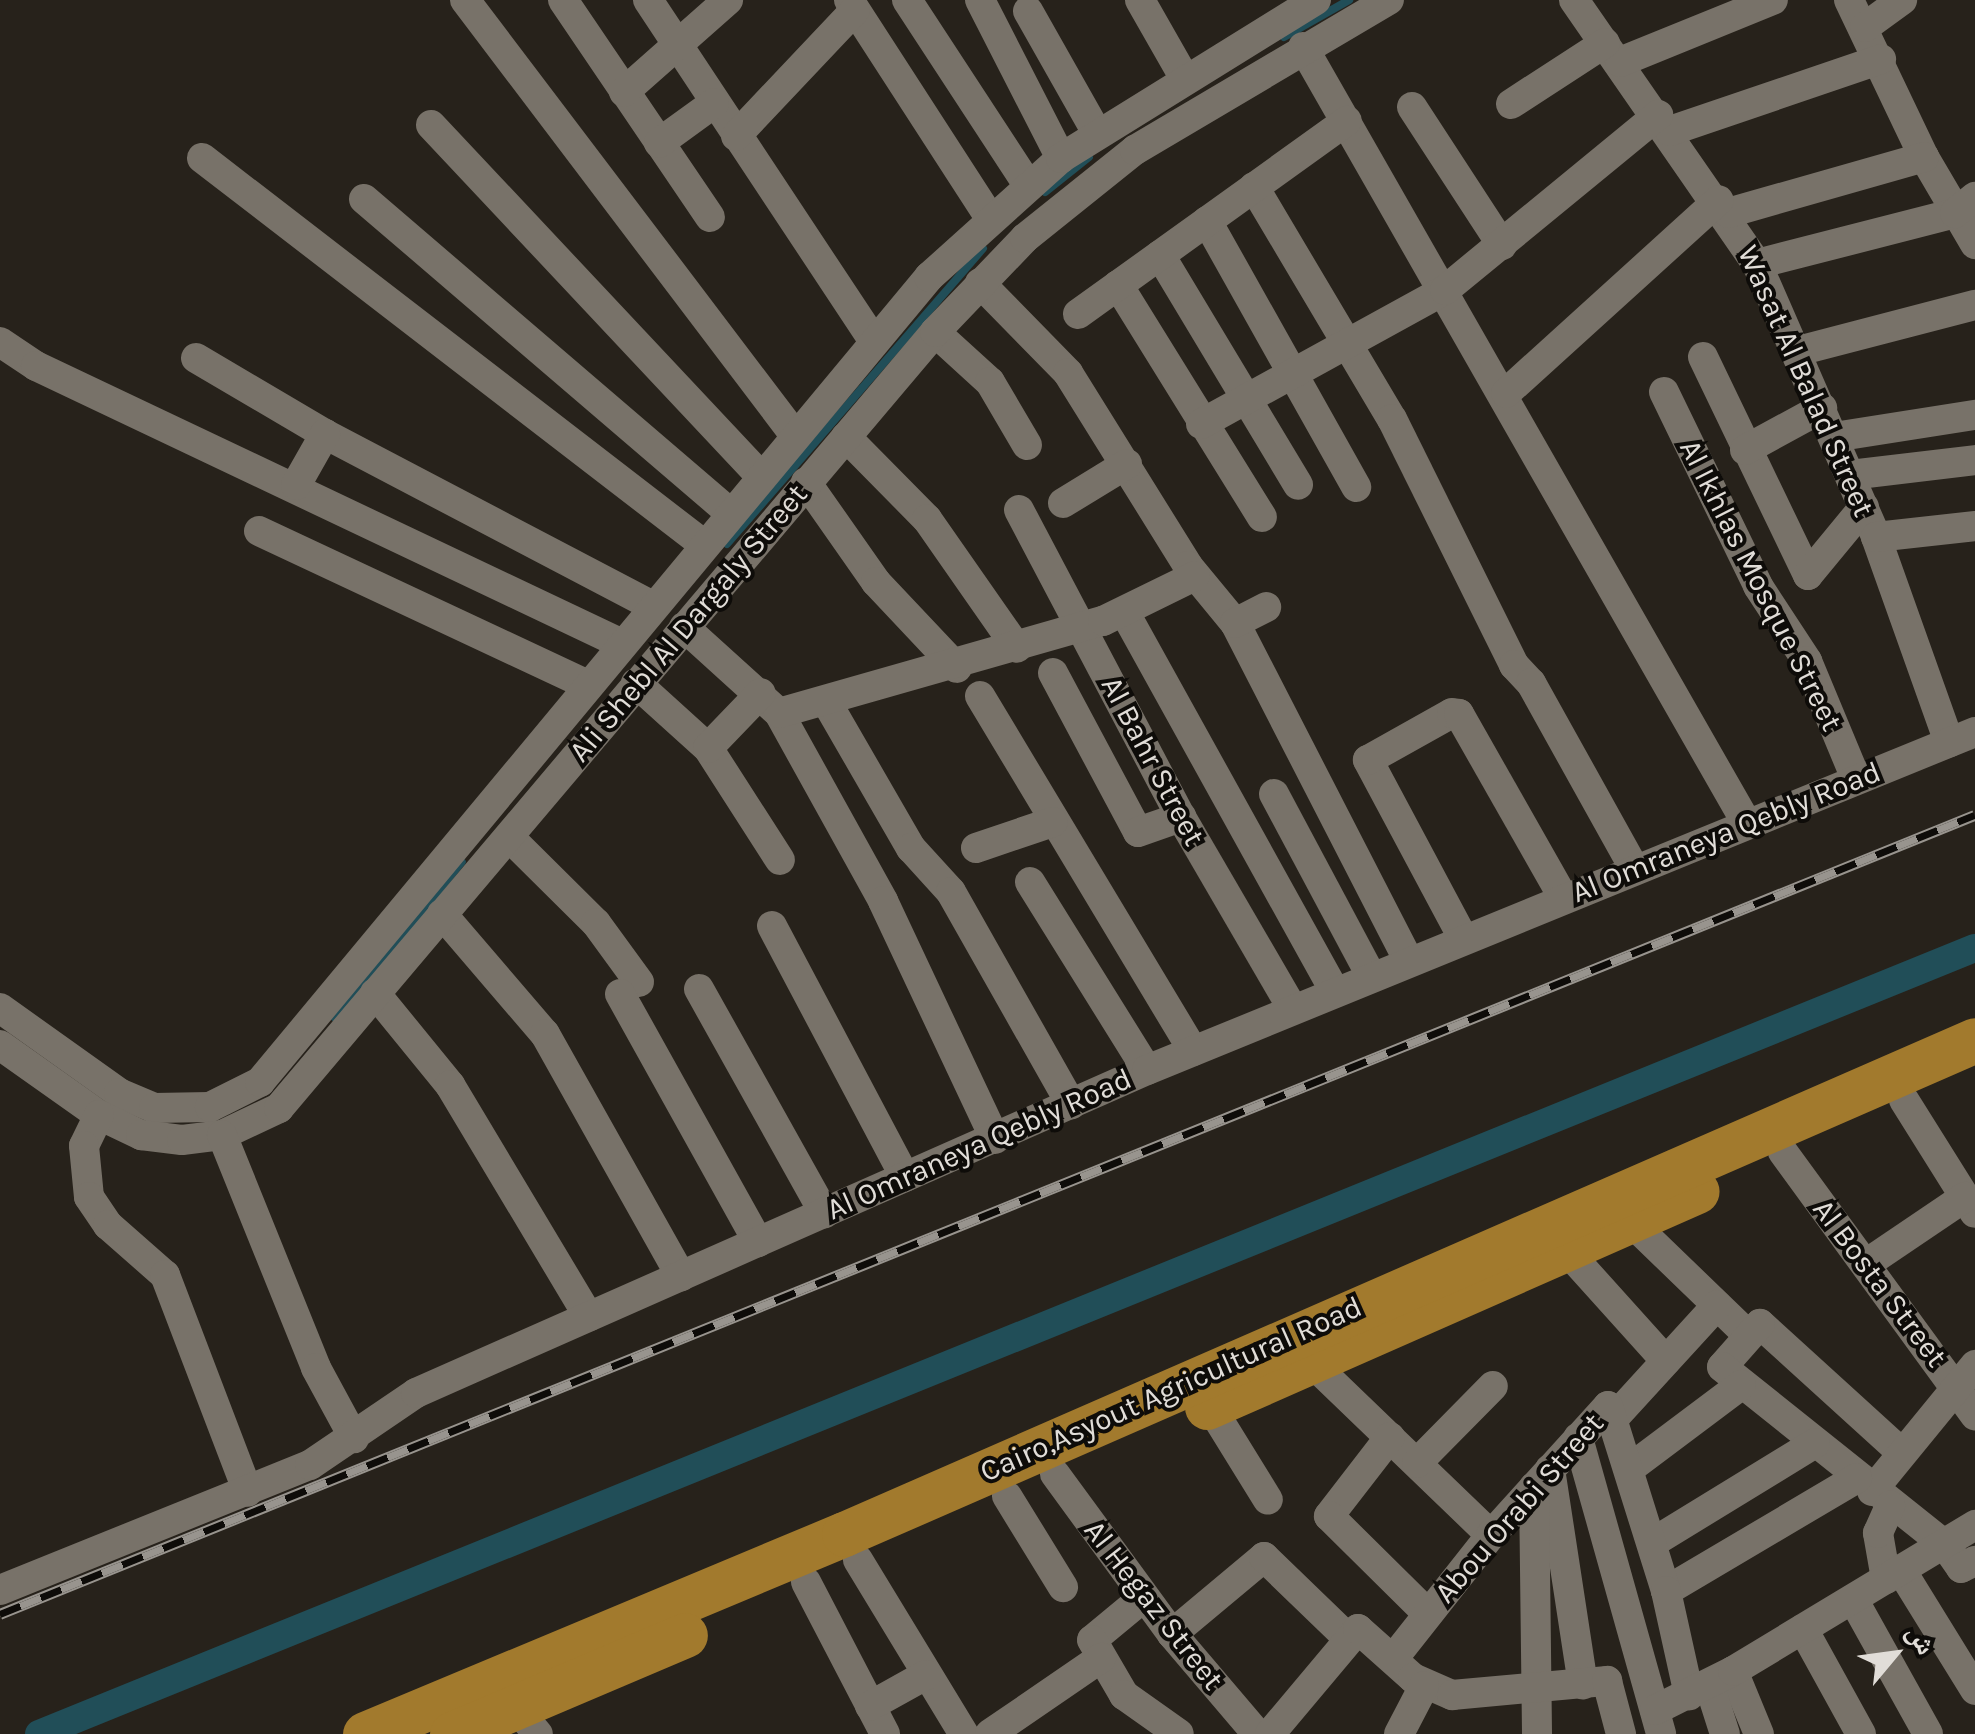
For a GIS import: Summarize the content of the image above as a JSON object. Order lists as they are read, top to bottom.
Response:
{
  "streets": {
    "highway": ["Cairo,Asyout Agricultural Road"],
    "street": [
      "Wasat Al Balad Street",
      "Al Ikhlas Mosque Street",
      "Ali Shebl Al Dargaly Street",
      "Al Bahr Street",
      "Al Omraneya Qebly Road",
      "Al Bosta Street",
      "Abou Orabi Street",
      "Al Hegaz Street"
    ]
  },
  "crossings": [
    ["Wasat Al Balad Street", "Al Omraneya Qebly Road"],
    ["Al Ikhlas Mosque Street", "Al Omraneya Qebly Road"],
    ["Al Bahr Street", "Al Omraneya Qebly Road"],
    ["Al Bosta Street", "Cairo,Asyout Agricultural Road"],
    ["Cairo,Asyout Agricultural Road", "Al Hegaz Street"]
  ],
  "north": "top right"
}
